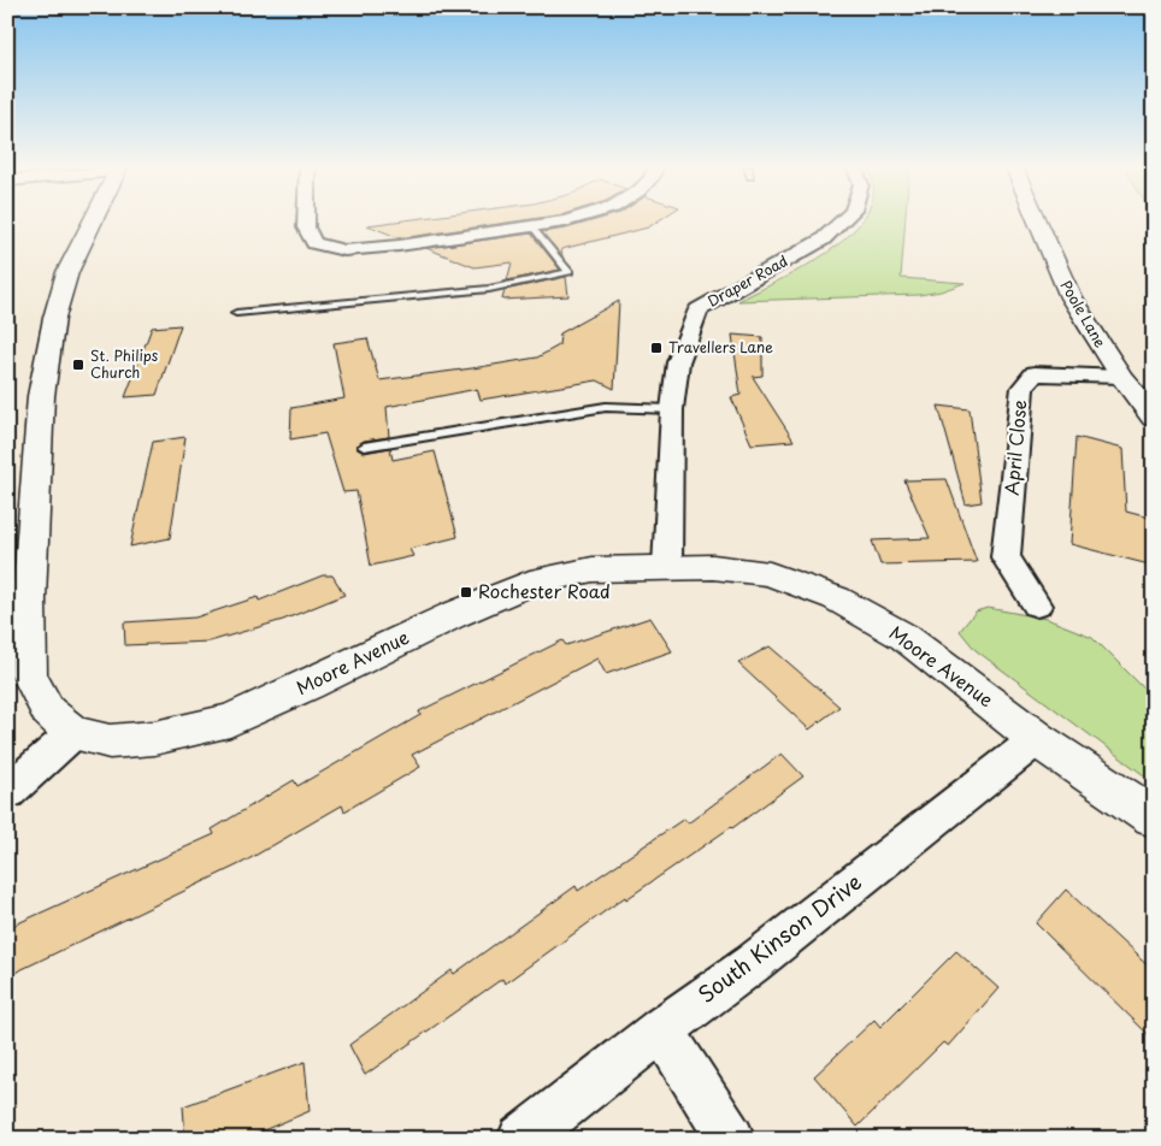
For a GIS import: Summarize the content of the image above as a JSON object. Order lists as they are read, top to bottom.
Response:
{
  "streets": {
    "street": [
      "Draper Road",
      "Poole Lane",
      "April Close",
      "Moore Avenue",
      "South Kinson Drive"
    ]
  },
  "crossings": [
    ["Draper Road", "Moore Avenue"],
    ["Poole Lane", "April Close"],
    ["Moore Avenue", "South Kinson Drive"]
  ],
  "places": {
    "transit": ["Travellers Lane", "St. Philips Church", "Rochester Road"]
  }
}
